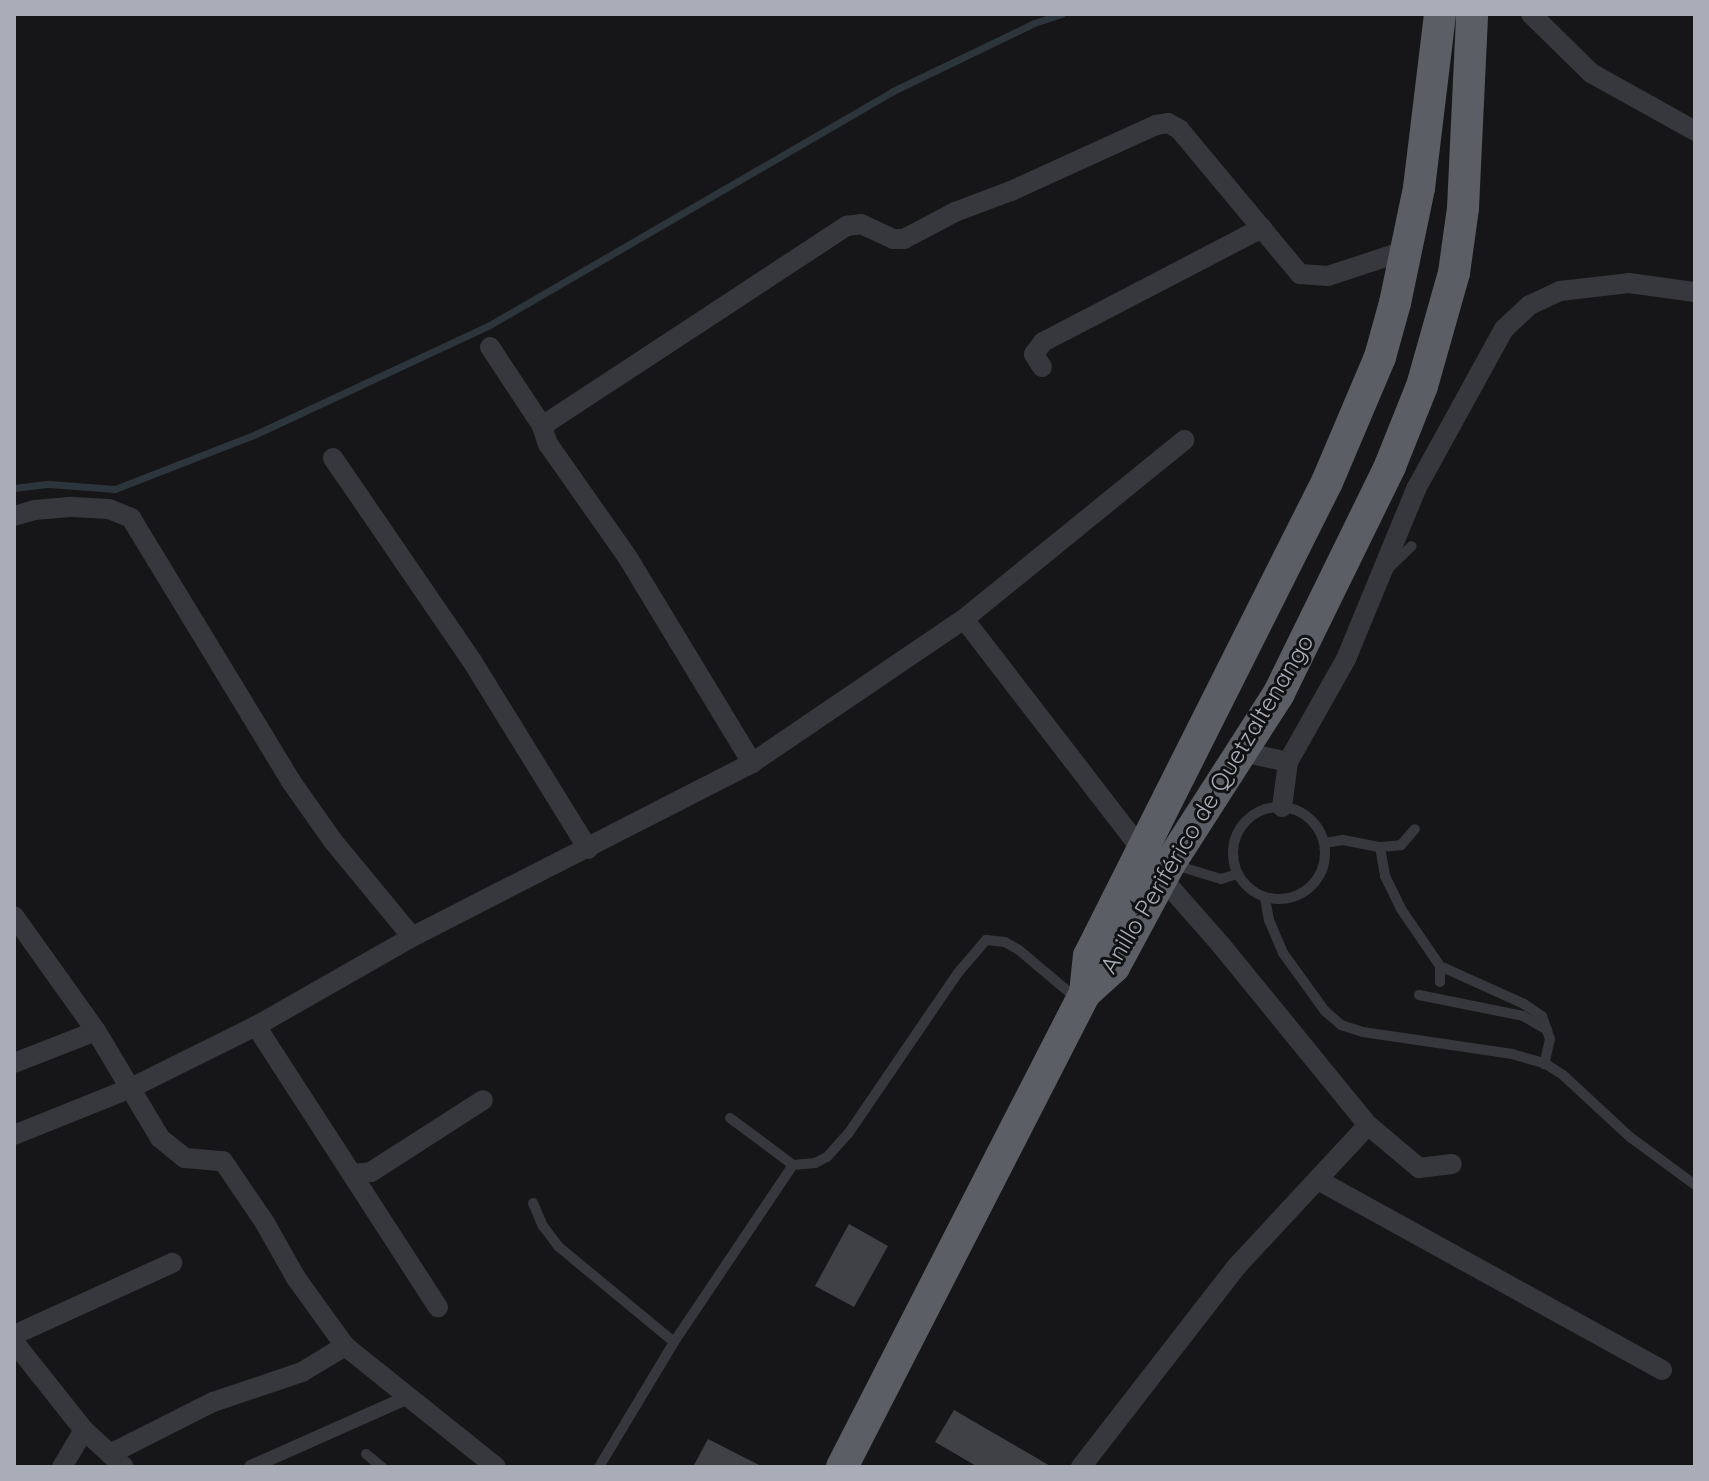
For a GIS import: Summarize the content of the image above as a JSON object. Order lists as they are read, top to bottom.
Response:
{
  "streets": {
    "highway": ["Anillo Periférico de Quetzaltenango"]
  }
}
